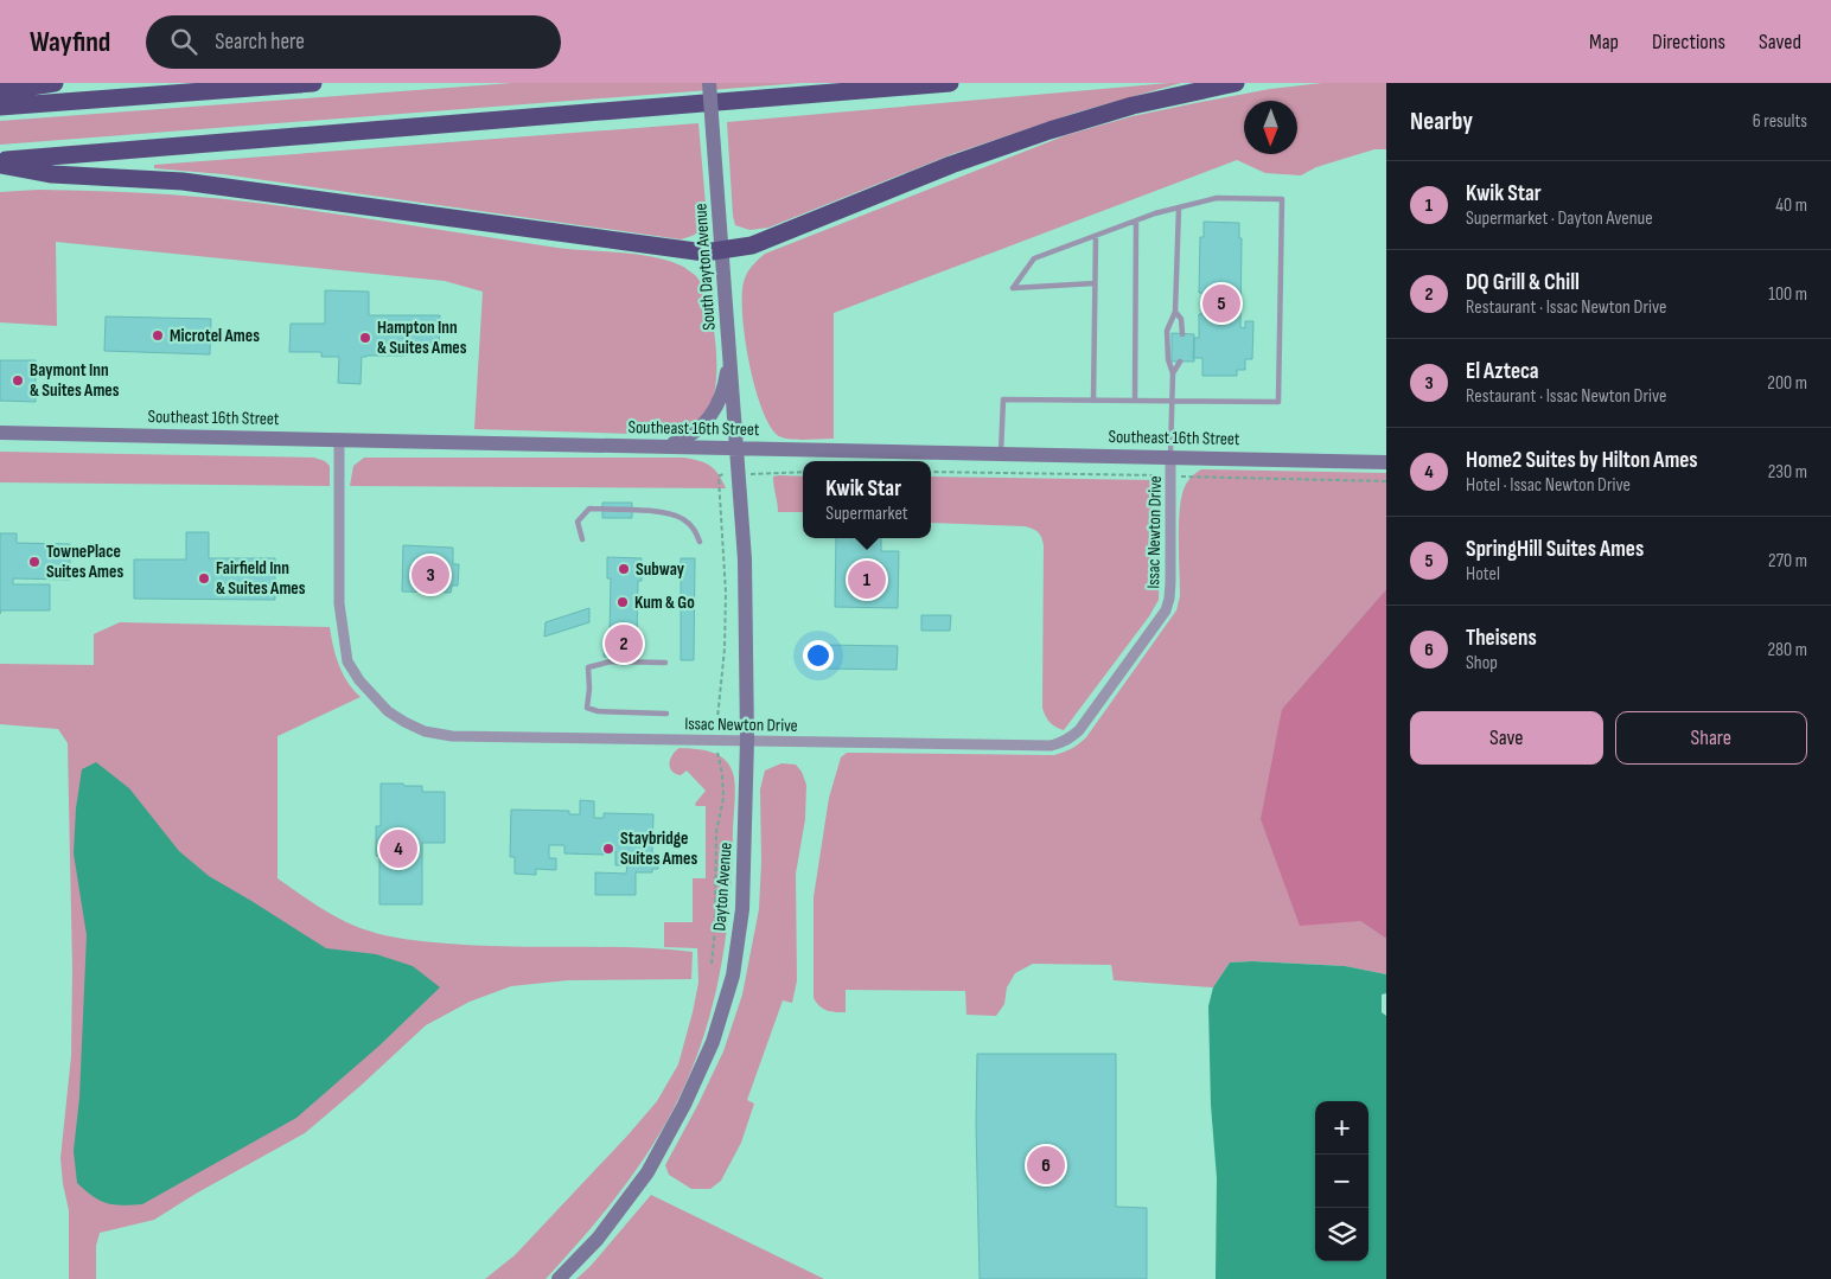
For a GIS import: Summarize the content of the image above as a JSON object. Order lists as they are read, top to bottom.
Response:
{
  "streets": {
    "main road": ["South Dayton Avenue", "Southeast 16th Street", "Dayton Avenue"],
    "street": ["Issac Newton Drive"]
  },
  "crossings": [
    ["South Dayton Avenue", "Southeast 16th Street"],
    ["South Dayton Avenue", "Dayton Avenue"],
    ["Southeast 16th Street", "Issac Newton Drive"],
    ["Southeast 16th Street", "Dayton Avenue"],
    ["Issac Newton Drive", "Dayton Avenue"]
  ],
  "places": [
    "Microtel Ames",
    "Hampton Inn & Suites Ames",
    "Baymont Inn & Suites Ames",
    "TownePlace Suites Ames",
    "Subway",
    "Fairfield Inn & Suites Ames",
    "Kum & Go",
    "Staybridge Suites Ames"
  ],
  "north": "bottom",
  "page": {
    "header": "Wayfind",
    "search": "Search here",
    "nav": ["Map", "Directions", "Saved"],
    "heading": ["Nearby", "6 results"],
    "list": [
      {
        "mark": "1",
        "name": "Kwik Star",
        "note": "Supermarket · Dayton Avenue",
        "value": "40 m"
      },
      {
        "mark": "2",
        "name": "DQ Grill & Chill",
        "note": "Restaurant · Issac Newton Drive",
        "value": "100 m"
      },
      {
        "mark": "3",
        "name": "El Azteca",
        "note": "Restaurant · Issac Newton Drive",
        "value": "200 m"
      },
      {
        "mark": "4",
        "name": "Home2 Suites by Hilton Ames",
        "note": "Hotel · Issac Newton Drive",
        "value": "230 m"
      },
      {
        "mark": "5",
        "name": "SpringHill Suites Ames",
        "note": "Hotel",
        "value": "270 m"
      },
      {
        "mark": "6",
        "name": "Theisens",
        "note": "Shop",
        "value": "280 m"
      }
    ],
    "pins": [
      "5",
      "3",
      "1",
      "2",
      "4",
      "6"
    ],
    "popup": ["Kwik Star", "Supermarket"],
    "buttons": ["Save", "Share"],
    "map_buttons": ["+", "−"]
  }
}
